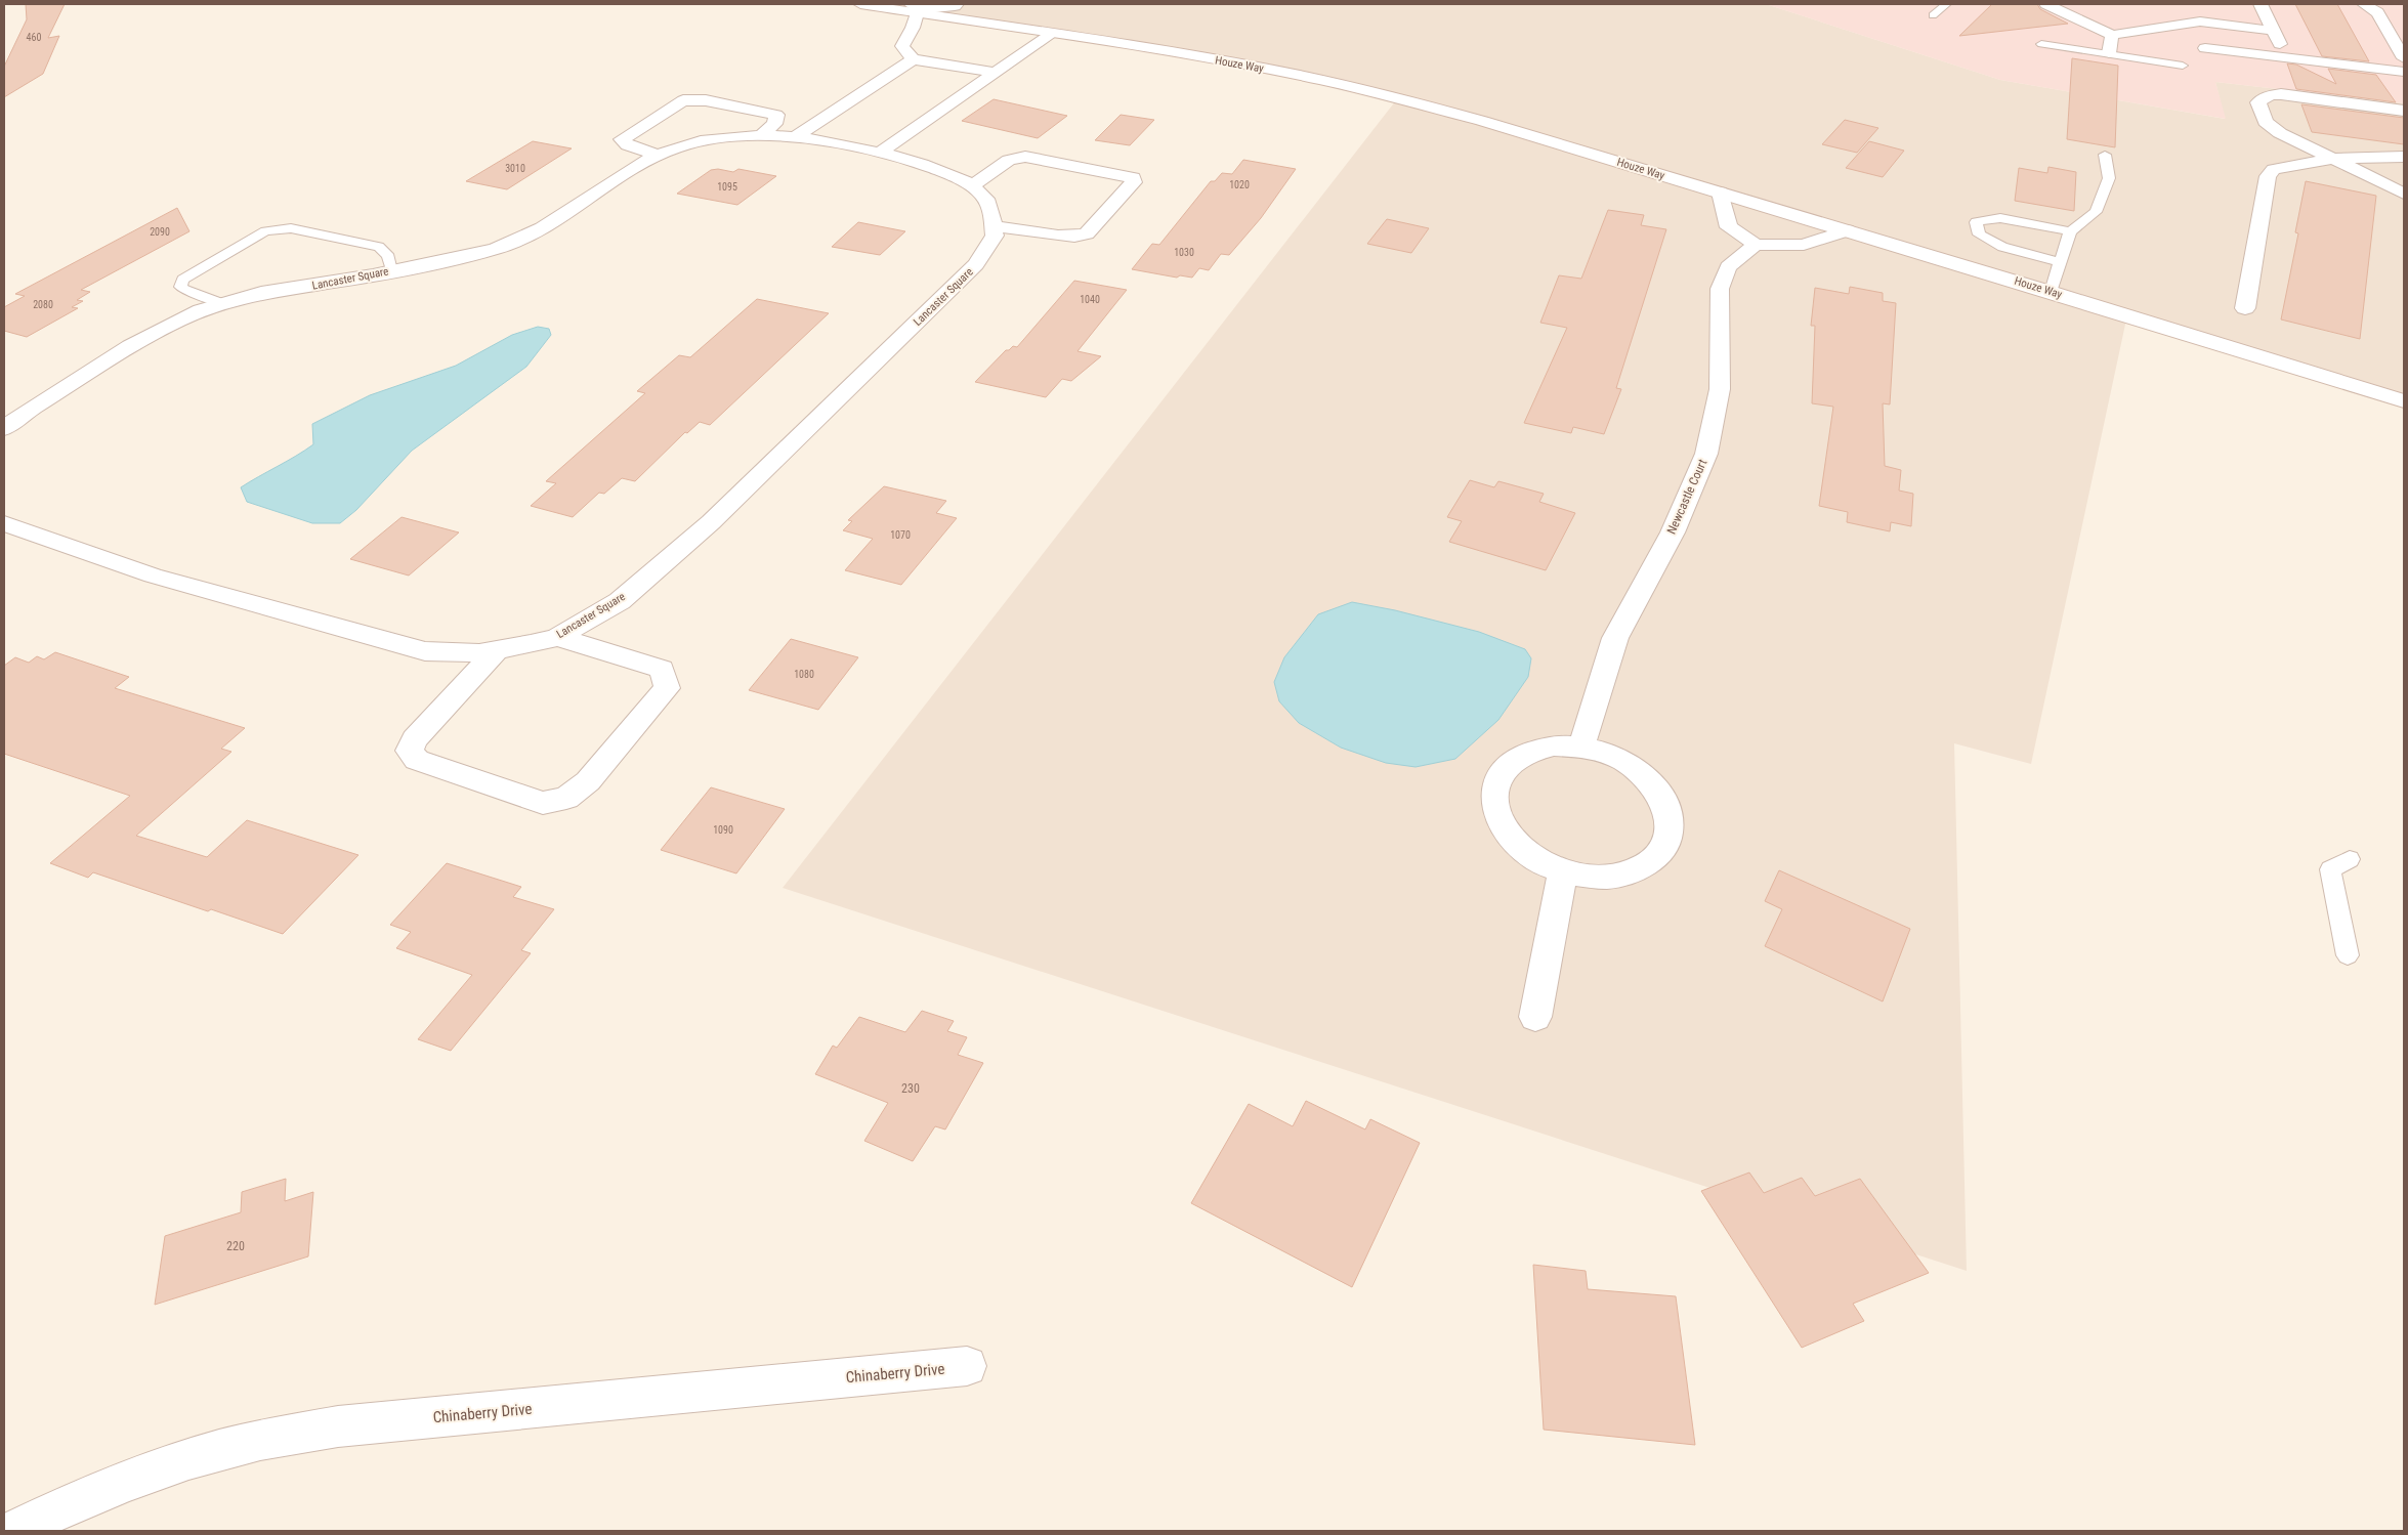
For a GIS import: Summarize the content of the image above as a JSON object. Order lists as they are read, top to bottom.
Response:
{
  "streets": {
    "street": [
      "Houze Way",
      "Lancaster Square",
      "Newcastle Court",
      "Chinaberry Drive"
    ]
  },
  "house_numbers": [
    "460",
    "3010",
    "1020",
    "1095",
    "2090",
    "1030",
    "1040",
    "2080",
    "1070",
    "1080",
    "1090",
    "230",
    "220"
  ]
}
